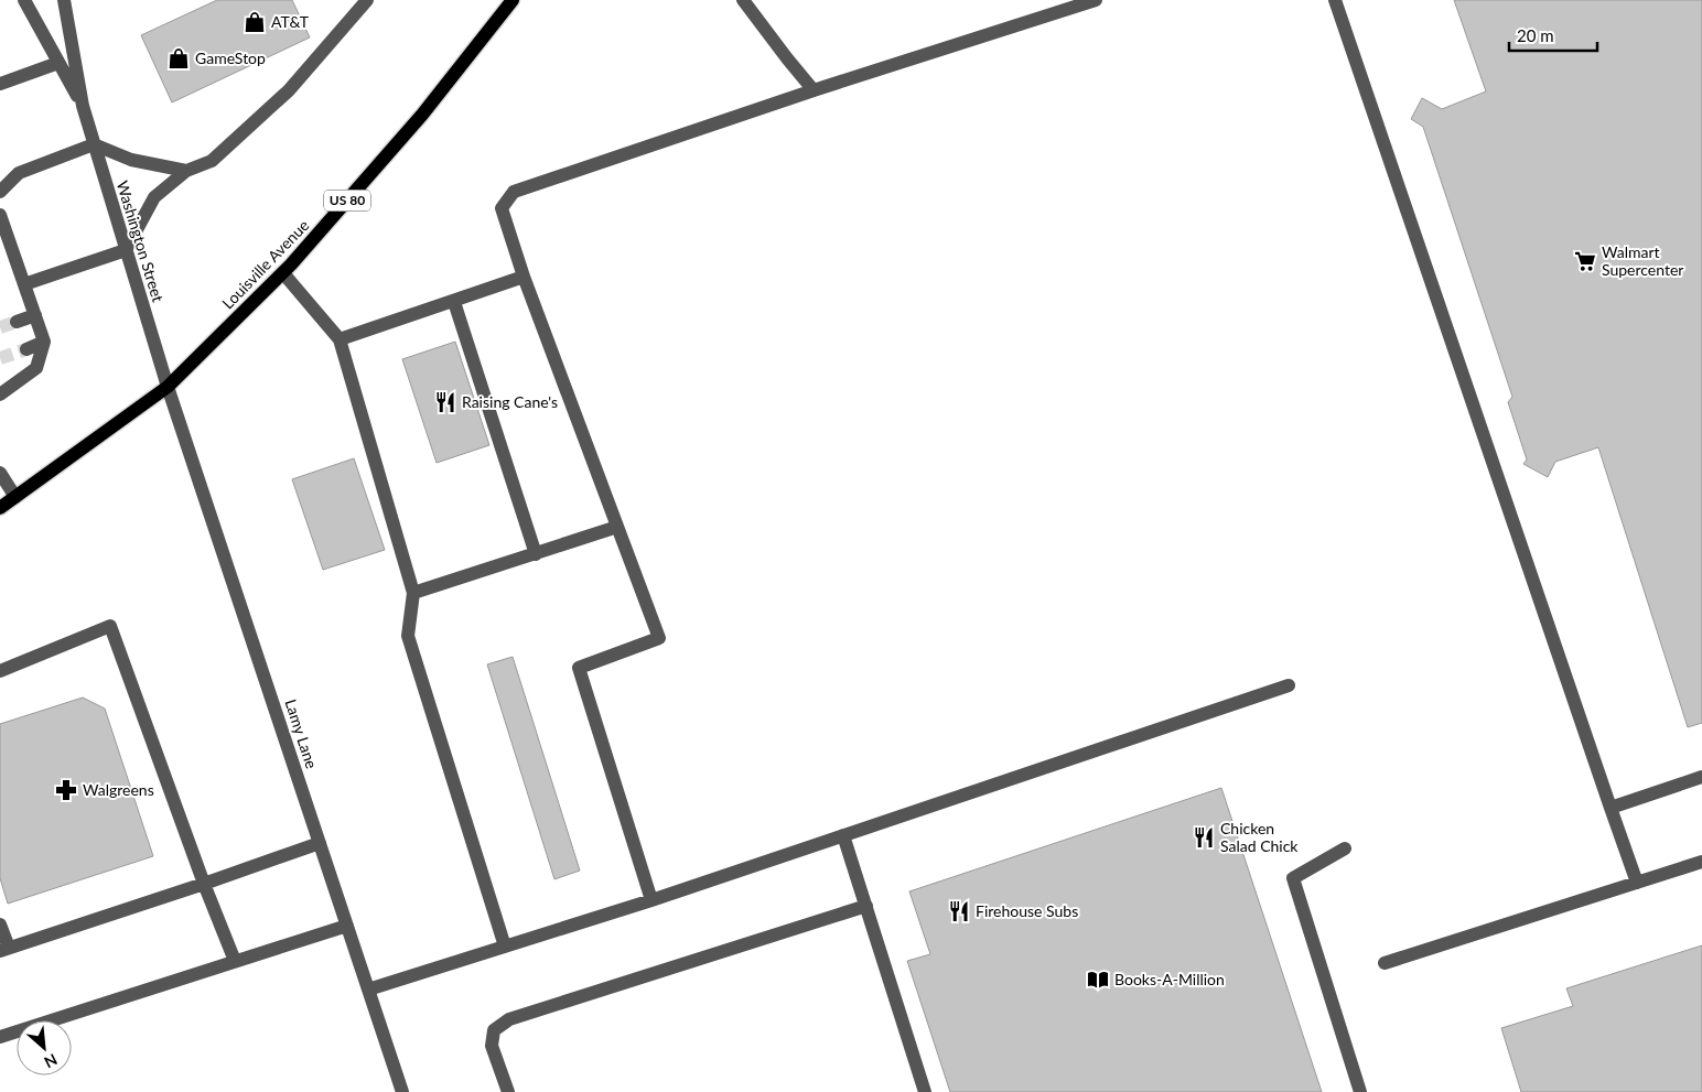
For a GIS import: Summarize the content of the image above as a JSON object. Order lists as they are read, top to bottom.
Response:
{
  "streets": {
    "main road": ["US 80", "Louisville Avenue"],
    "street": ["Washington Street", "Lamy Lane"]
  },
  "crossings": [
    ["Washington Street", "Louisville Avenue"],
    ["Washington Street", "Lamy Lane"],
    ["Louisville Avenue", "Lamy Lane"]
  ],
  "places": {
    "shop": ["AT&T", "GameStop"],
    "supermarket": ["Walmart Supercenter"],
    "restaurant": ["Raising Cane's", "Chicken Salad Chick", "Firehouse Subs"],
    "pharmacy": ["Walgreens"],
    "library": ["Books-A-Million"]
  },
  "scale_bar": "20 m",
  "north": "bottom right"
}
